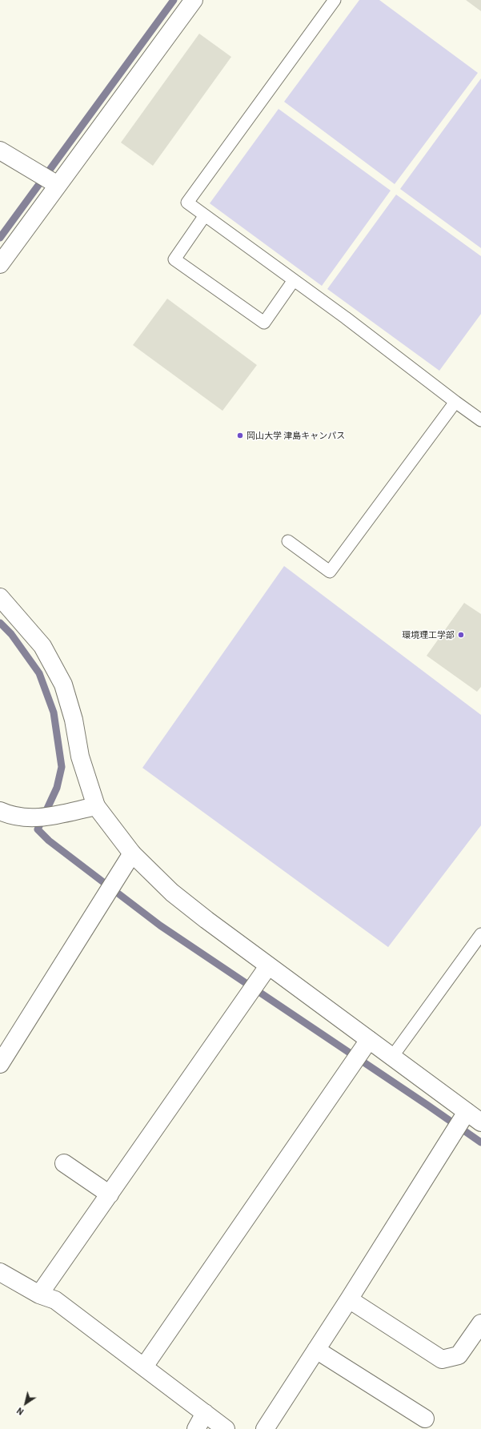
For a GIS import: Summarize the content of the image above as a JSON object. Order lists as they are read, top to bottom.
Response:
{
  "places": ["岡山大学 津島キャンパス", "環境理工学部"],
  "north": "bottom left"
}
